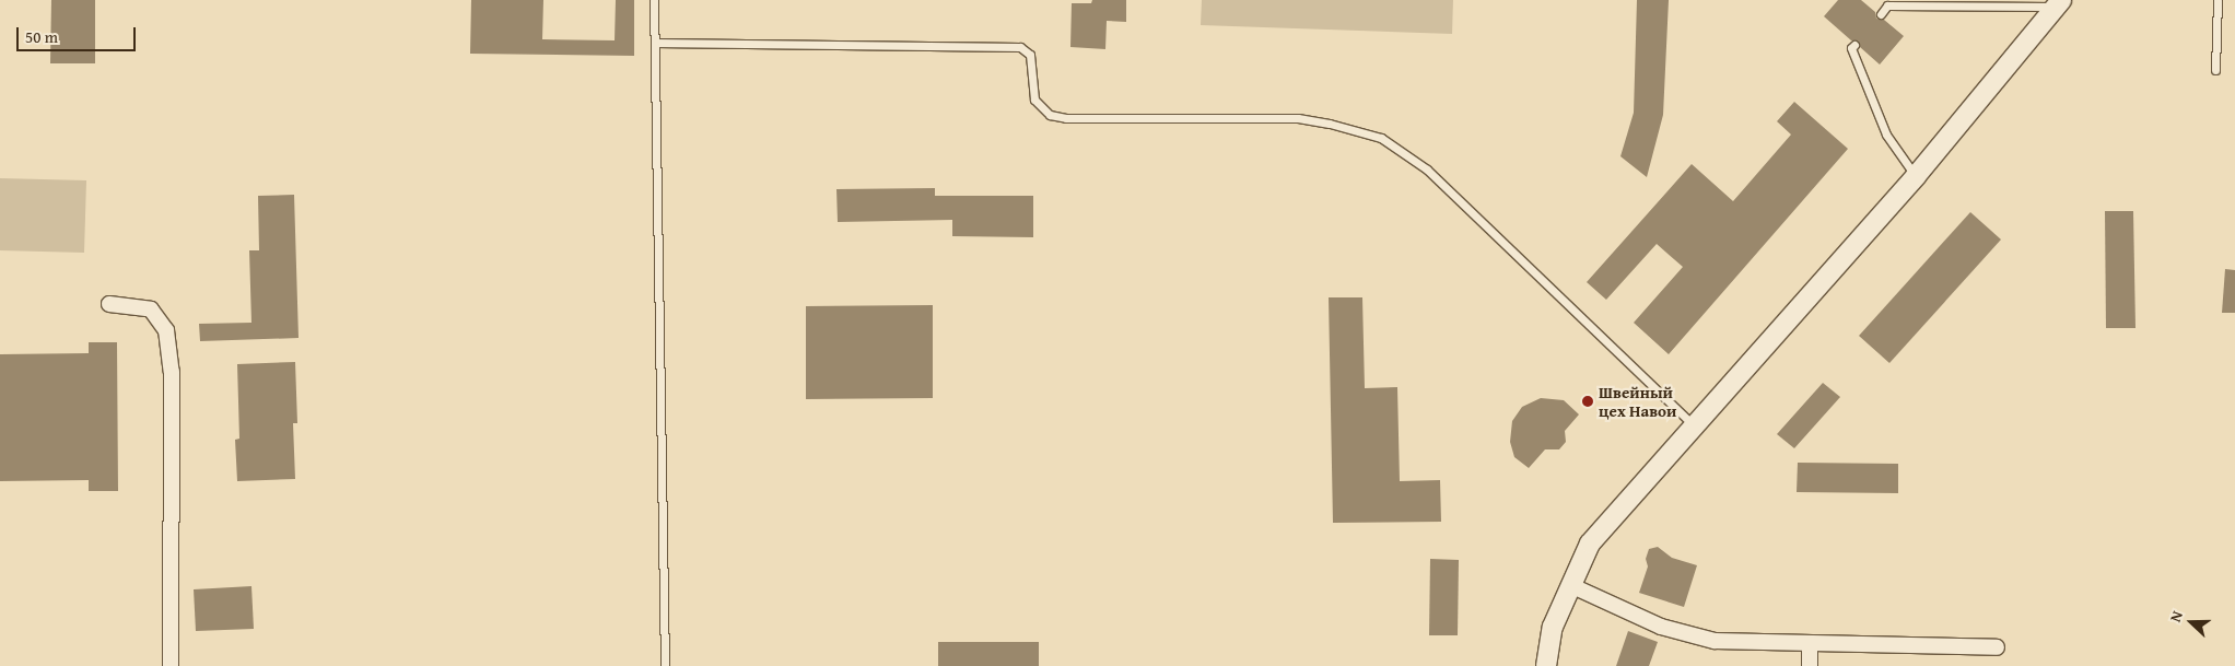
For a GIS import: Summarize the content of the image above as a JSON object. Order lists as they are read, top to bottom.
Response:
{
  "places": ["Швейный цех Навои"],
  "scale_bar": "50 m",
  "north": "left"
}
